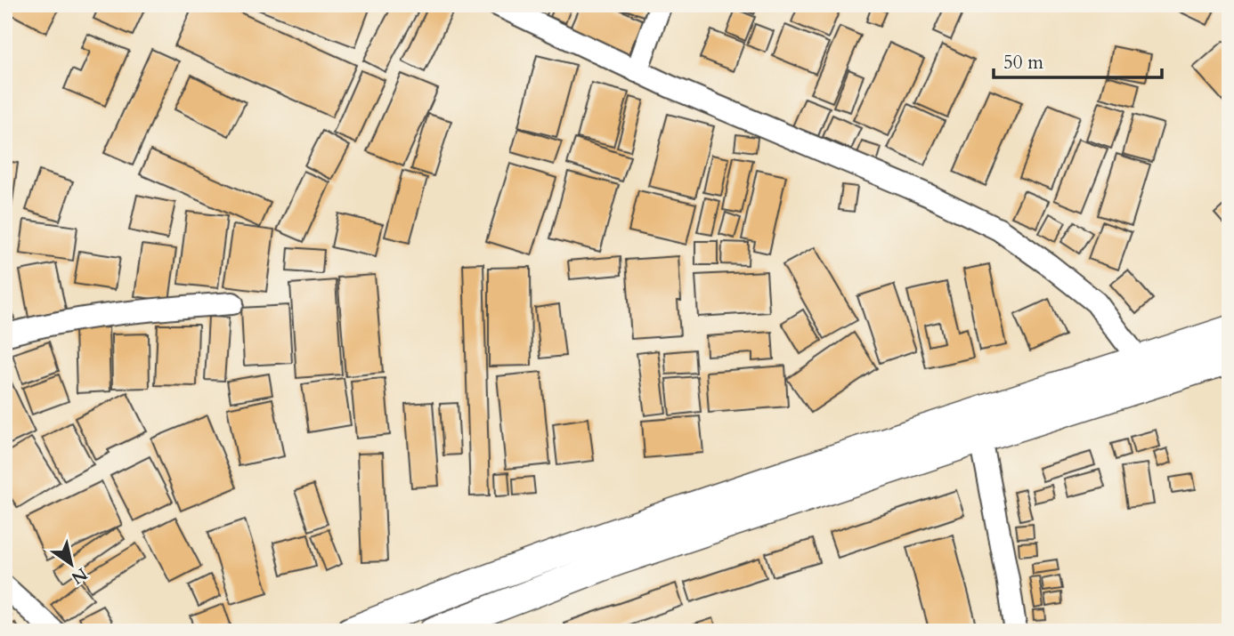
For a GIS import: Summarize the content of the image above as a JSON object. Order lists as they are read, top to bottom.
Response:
{
  "scale_bar": "50 m",
  "north": "bottom right"
}
